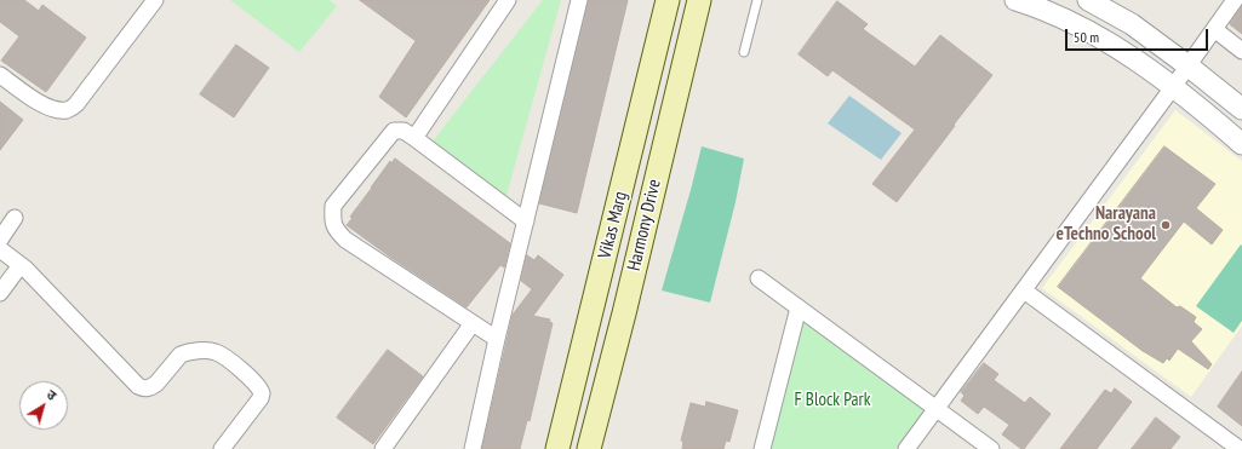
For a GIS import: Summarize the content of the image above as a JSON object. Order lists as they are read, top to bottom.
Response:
{
  "streets": {
    "main road": ["Vikas Marg", "Harmony Drive"]
  },
  "parks": ["F Block Park"],
  "places": ["Narayana eTechno School"],
  "scale_bar": "50 m",
  "north": "top right"
}
